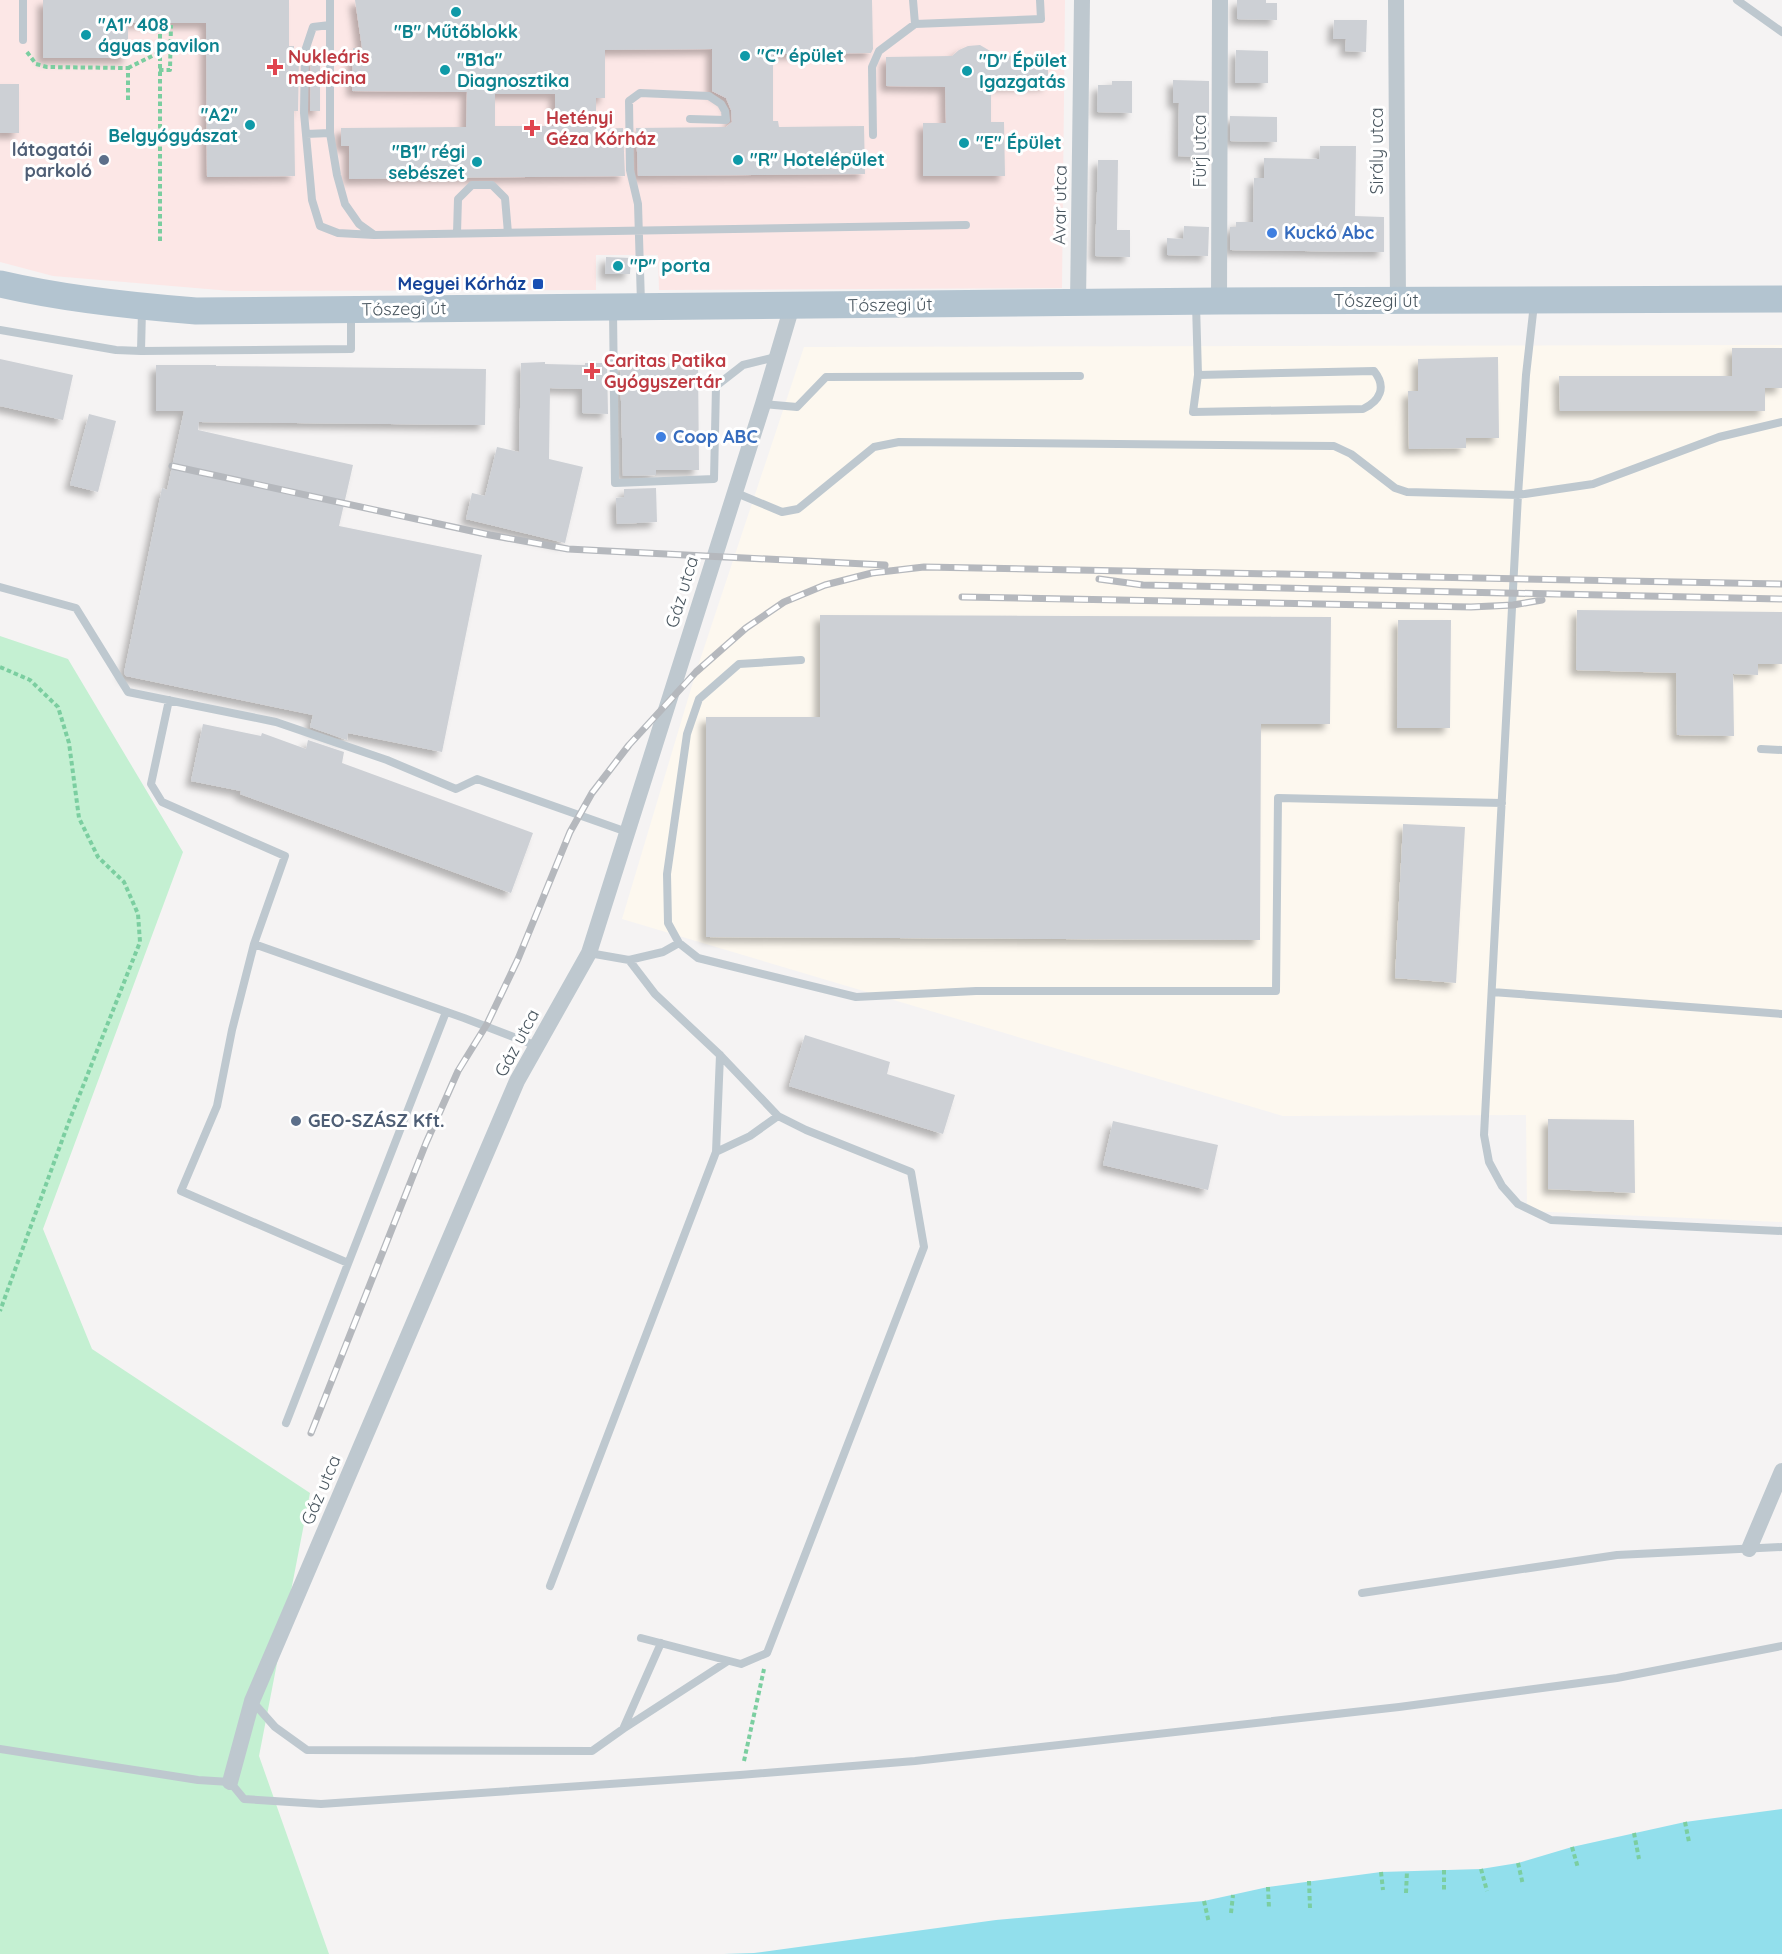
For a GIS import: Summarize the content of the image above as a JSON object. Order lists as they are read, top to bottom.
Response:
{
  "streets": {
    "main road": ["Tószegi út"],
    "street": [
      "Fürj utca",
      "Sirály utca",
      "Avar utca",
      "Gáz utca"
    ]
  },
  "crossings": [
    ["Fürj utca", "Tószegi út"],
    ["Sirály utca", "Tószegi út"],
    ["Avar utca", "Tószegi út"],
    ["Tószegi út", "Gáz utca"]
  ],
  "places": {
    "other": [
      "\"B\" Műtőblokk",
      "\"A1\" 408 ágyas pavilon",
      "\"C\" épület",
      "\"B1a\" Diagnosztika",
      "\"D\" Épület Igazgatás",
      "\"A2\" Belgyógyászat",
      "\"E\" Épület",
      "látogatói parkoló",
      "\"R\" Hotelépület",
      "\"B1\" régi sebészet",
      "Kuckó Abc",
      "\"P\" porta",
      "Coop ABC",
      "GEO-SZÁSZ Kft."
    ],
    "health": ["Nukleáris medicina", "Hetényi Géza Kórház", "Caritas Patika Gyógyszertár"],
    "transit": ["Megyei Kórház"]
  }
}
